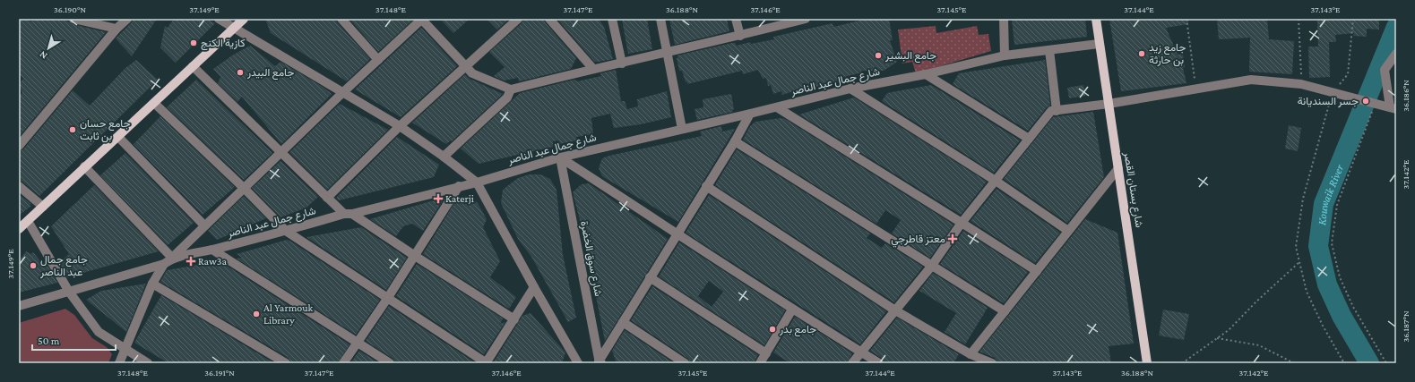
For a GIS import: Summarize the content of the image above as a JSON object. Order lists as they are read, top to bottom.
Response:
{
  "streets": {
    "main road": ["شارع بستان القصر"],
    "street": ["شارع جمال عبد الناصر", "شارع سوق الخضرة"]
  },
  "crossings": [
    ["شارع جمال عبد الناصر", "شارع بستان القصر"],
    ["شارع جمال عبد الناصر", "شارع سوق الخضرة"]
  ],
  "water": ["Kouwaik River"],
  "places": {
    "other": [
      "كازية الكنج",
      "جامع زيد بن حارثة",
      "جامع البشير",
      "جامع البيدر",
      "جسر السنديانة",
      "جامع حسان بن ثابت",
      "جامع جمال عبد الناصر",
      "Al Yarmouk Library",
      "جامع بدر"
    ],
    "health": ["Katerji", "معتز قاطرجي", "Raw3a"]
  },
  "scale_bar": "50 m",
  "north": "bottom left",
  "coordinates": [
    "36.190°N",
    "37.149°E",
    "37.148°E",
    "37.147°E",
    "36.188°N",
    "37.146°E",
    "37.145°E",
    "37.144°E",
    "37.143°E",
    "36.186°N",
    "37.142°E",
    "36.187°N",
    "36.191°N"
  ]
}
